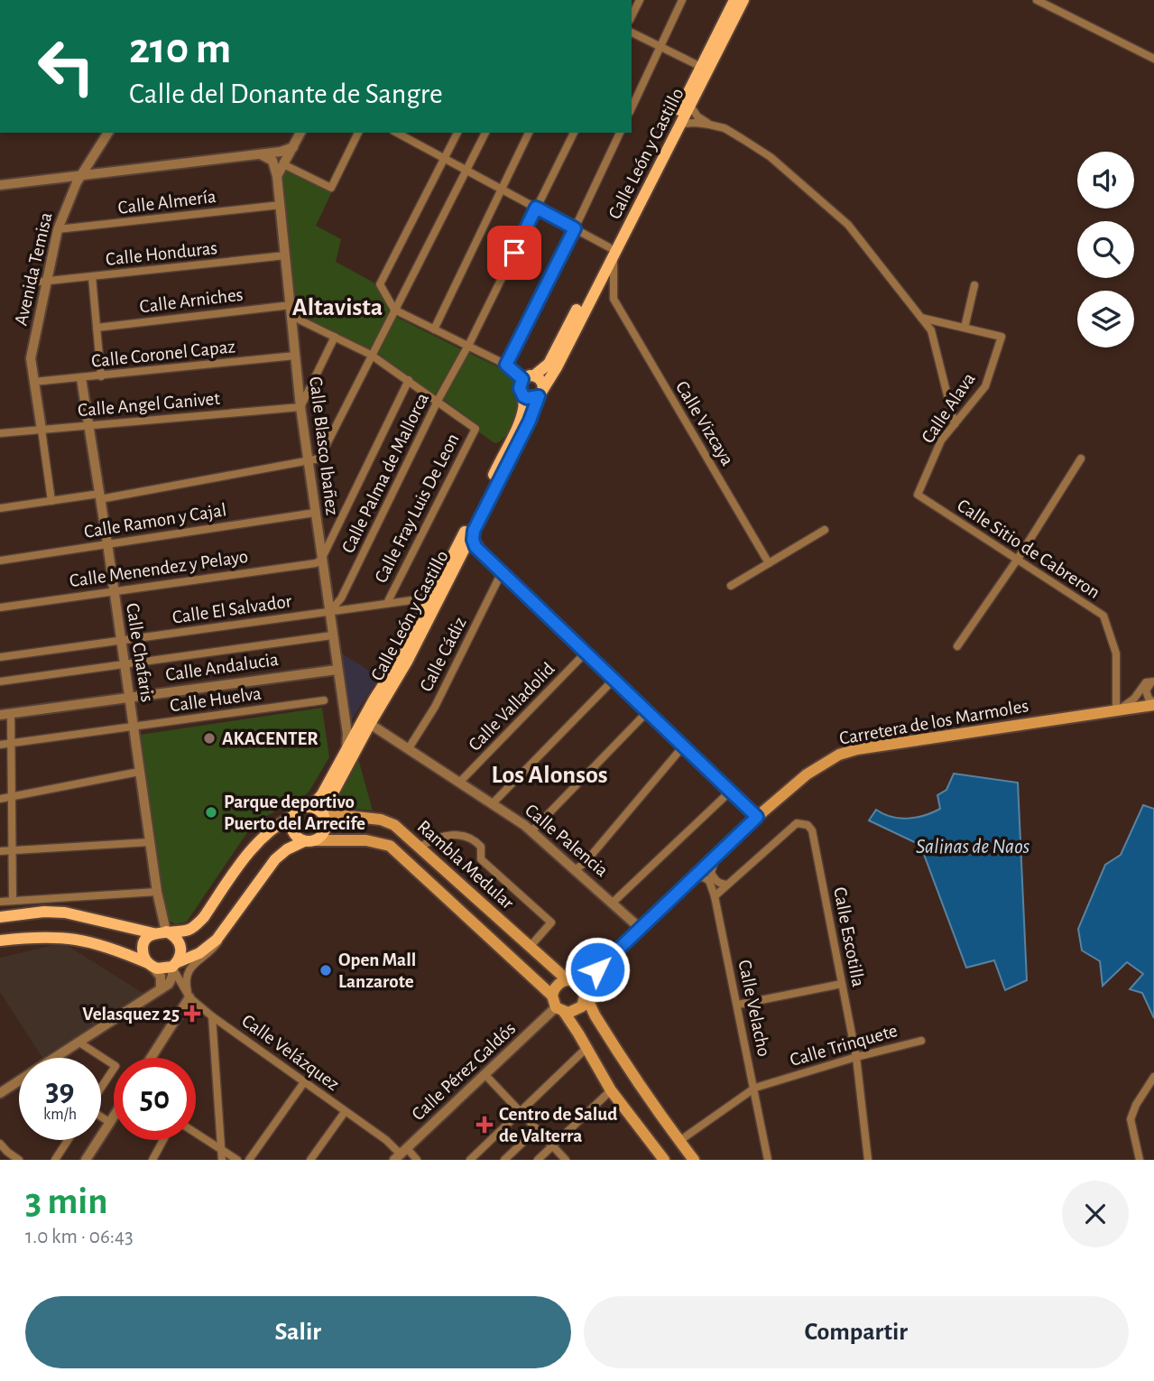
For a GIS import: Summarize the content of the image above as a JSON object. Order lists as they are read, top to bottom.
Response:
{
  "streets": {
    "main road": ["Calle León y Castillo", "Carretera de los Marmoles", "Rambla Medular"],
    "street": [
      "Calle Almería",
      "Calle Honduras",
      "Avenida Temisa",
      "Calle Arniches",
      "Calle Coronel Capaz",
      "Calle Angel Ganivet",
      "Calle Alava",
      "Calle Vizcaya",
      "Calle Blasco Ibañez",
      "Calle Palma de Mallorca",
      "Calle Fray Luis De Leon",
      "Calle Ramon y Cajal",
      "Calle Sitio de Cabreron",
      "Calle Menendez y Pelayo",
      "Calle El Salvador",
      "Calle Chafaris",
      "Calle Cádiz",
      "Calle Andalucia",
      "Calle Huelva",
      "Calle Valladolid",
      "Calle Palencia",
      "Calle Escotilla",
      "Calle Velacho",
      "Calle Trinquete",
      "Calle Velázquez",
      "Calle Pérez Galdós"
    ]
  },
  "crossings": [
    ["Calle León y Castillo", "Calle Blasco Ibañez"],
    ["Calle León y Castillo", "Calle El Salvador"],
    ["Calle León y Castillo", "Calle Palencia"],
    ["Calle León y Castillo", "Rambla Medular"],
    ["Calle Almería", "Avenida Temisa"],
    ["Calle Almería", "Calle Blasco Ibañez"],
    ["Calle Honduras", "Avenida Temisa"],
    ["Calle Honduras", "Calle Blasco Ibañez"],
    ["Avenida Temisa", "Calle Coronel Capaz"],
    ["Avenida Temisa", "Calle Angel Ganivet"],
    ["Calle Arniches", "Calle Blasco Ibañez"],
    ["Calle Coronel Capaz", "Calle Blasco Ibañez"],
    ["Calle Coronel Capaz", "Calle Chafaris"],
    ["Calle Angel Ganivet", "Calle Blasco Ibañez"],
    ["Calle Angel Ganivet", "Calle Chafaris"],
    ["Calle Alava", "Calle Sitio de Cabreron"],
    ["Calle Blasco Ibañez", "Calle Palma de Mallorca"],
    ["Calle Blasco Ibañez", "Calle Ramon y Cajal"],
    ["Calle Blasco Ibañez", "Calle Menendez y Pelayo"],
    ["Calle Blasco Ibañez", "Calle El Salvador"],
    ["Calle Blasco Ibañez", "Calle Andalucia"],
    ["Calle Palma de Mallorca", "Calle Fray Luis De Leon"],
    ["Calle Palma de Mallorca", "Calle El Salvador"],
    ["Calle Fray Luis De Leon", "Calle El Salvador"],
    ["Calle Ramon y Cajal", "Calle Chafaris"],
    ["Calle Sitio de Cabreron", "Carretera de los Marmoles"],
    ["Calle Menendez y Pelayo", "Calle Chafaris"],
    ["Calle El Salvador", "Calle Chafaris"],
    ["Calle Chafaris", "Calle Andalucia"],
    ["Calle Chafaris", "Calle Huelva"],
    ["Calle Chafaris", "Calle Velázquez"],
    ["Calle Cádiz", "Calle Palencia"],
    ["Calle Valladolid", "Calle Palencia"],
    ["Carretera de los Marmoles", "Calle Palencia"],
    ["Carretera de los Marmoles", "Rambla Medular"],
    ["Carretera de los Marmoles", "Calle Pérez Galdós"],
    ["Rambla Medular", "Calle Pérez Galdós"],
    ["Calle Escotilla", "Calle Velacho"],
    ["Calle Escotilla", "Calle Trinquete"],
    ["Calle Velacho", "Calle Trinquete"],
    ["Calle Velázquez", "Calle Pérez Galdós"]
  ],
  "districts": ["Altavista", "Los Alonsos"],
  "water": ["Salinas de Naos"],
  "places": {
    "other": ["AKACENTER", "Parque deportivo Puerto del Arrecife", "Open Mall Lanzarote"],
    "health": ["Velasquez 25", "Centro de Salud de Valterra"]
  },
  "page": {
    "turn": ["210 m", "Calle del Donante de Sangre"],
    "speed": "39 km/h",
    "limit": "50",
    "heading": ["3 min", "1.0 km · 06:43"],
    "buttons": ["Salir", "Compartir"]
  }
}
